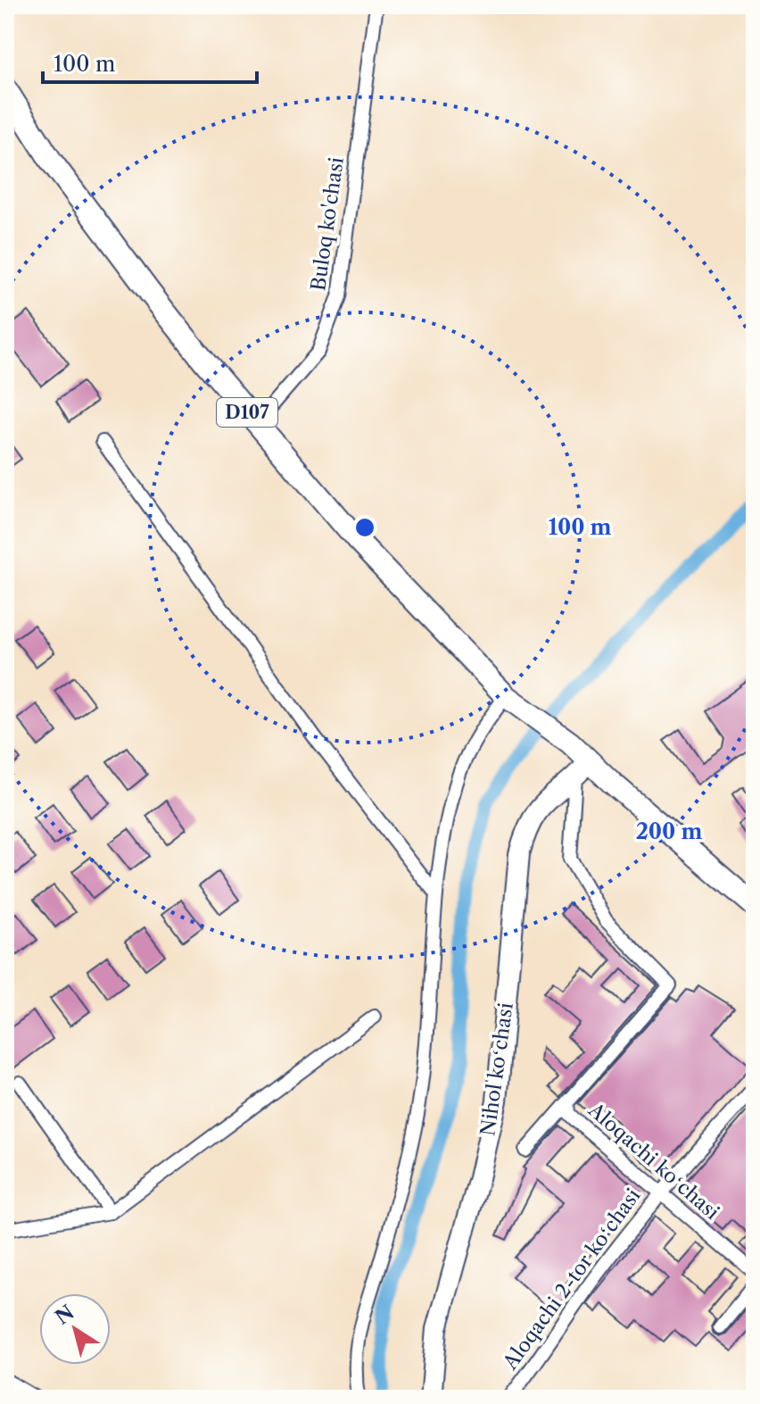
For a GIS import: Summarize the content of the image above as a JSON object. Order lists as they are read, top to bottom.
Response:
{
  "streets": {
    "main road": ["D107", "Nihol koʻchasi"],
    "street": ["Buloq ko'chasi", "Aloqachi koʻchasi", "Aloqachi 2-tor koʻchasi"]
  },
  "crossings": [
    ["Buloq ko'chasi", "D107"],
    ["D107", "Nihol koʻchasi"],
    ["Aloqachi koʻchasi", "Aloqachi 2-tor koʻchasi"]
  ],
  "scale_bar": "100 m",
  "north": "top left",
  "rings": ["100 m", "200 m"]
}
